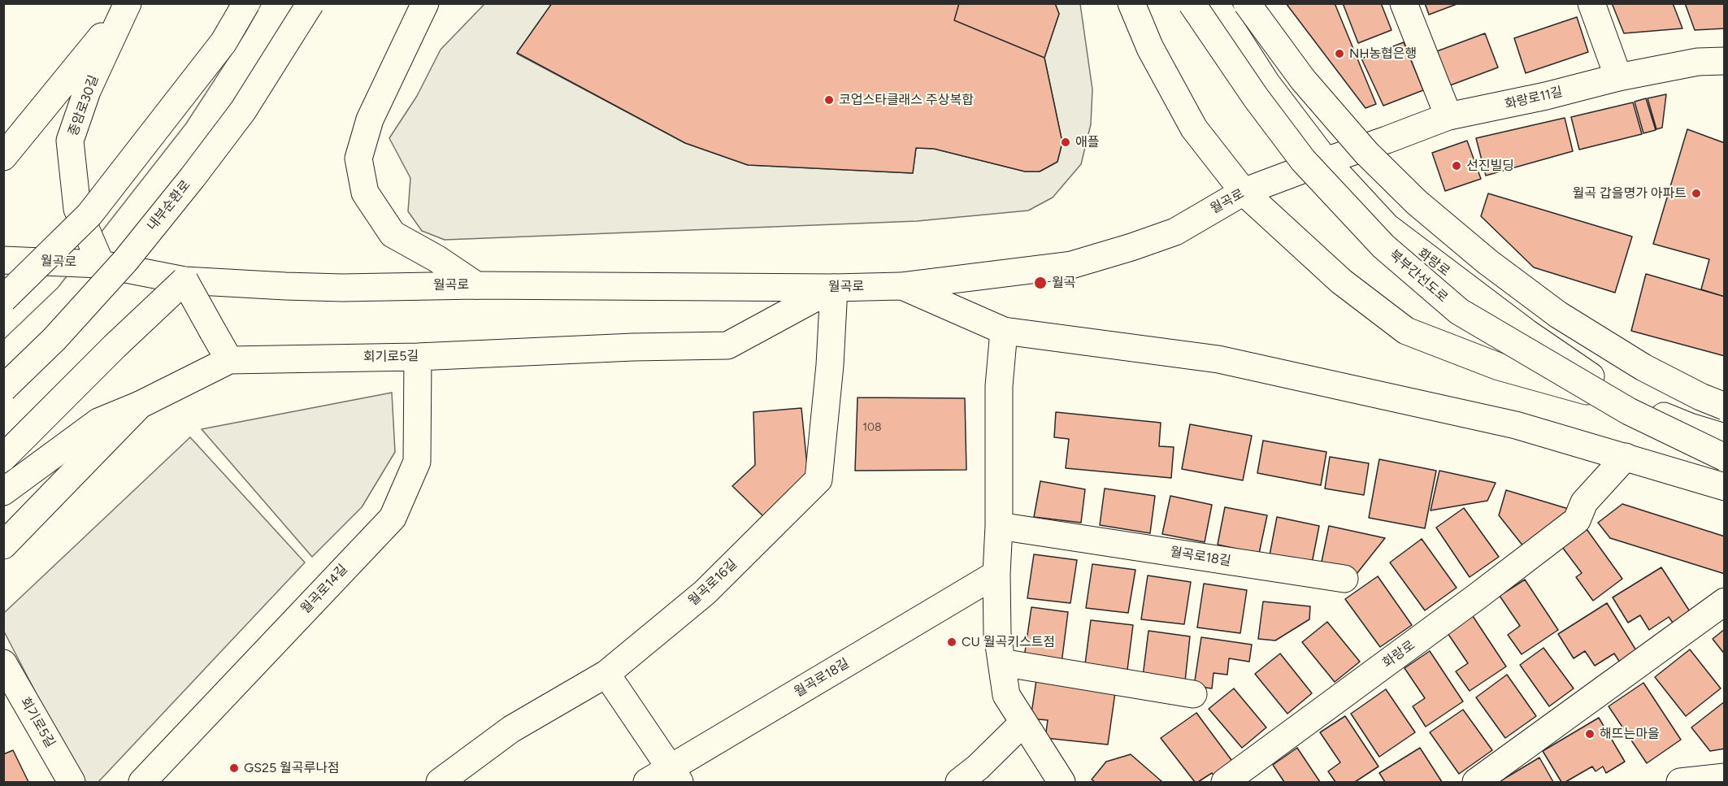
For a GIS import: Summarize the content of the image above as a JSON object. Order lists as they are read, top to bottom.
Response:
{
  "streets": {
    "main road": [
      "화랑로11길",
      "종암로30길",
      "월곡로",
      "내부순환로",
      "화랑로",
      "북부간선도로",
      "회기로5길",
      "월곡로18길",
      "월곡로16길",
      "월곡로14길"
    ]
  },
  "crossings": [
    ["화랑로11길", "월곡로"],
    ["화랑로11길", "화랑로"],
    ["종암로30길", "월곡로"],
    ["월곡로", "화랑로"],
    ["월곡로", "회기로5길"],
    ["월곡로", "월곡로16길"],
    ["회기로5길", "월곡로16길"],
    ["회기로5길", "월곡로14길"]
  ],
  "places": [
    "NH농협은행",
    "코업스타클래스 주상복합",
    "애플",
    "선진빌딩",
    "월곡 갑을명가 아파트",
    "월곡",
    "CU 월곡키스트점",
    "해뜨는마을",
    "GS25 월곡루나점"
  ],
  "house_numbers": ["108"]
}
